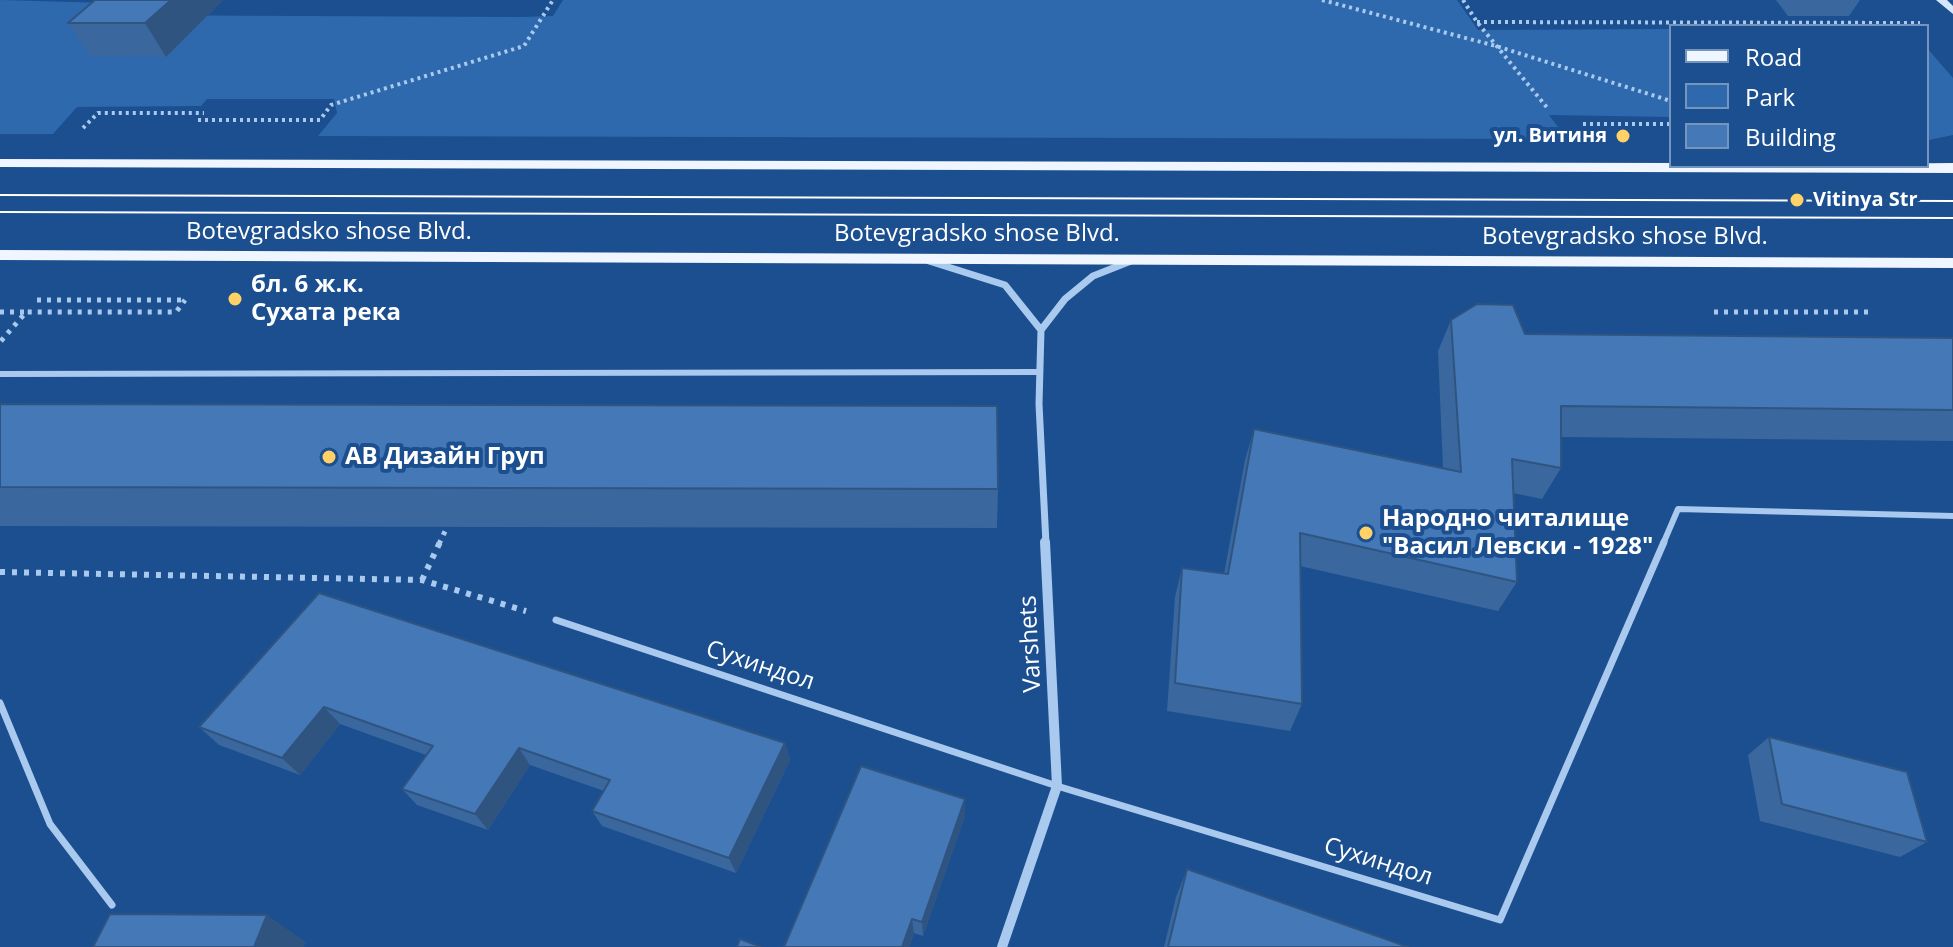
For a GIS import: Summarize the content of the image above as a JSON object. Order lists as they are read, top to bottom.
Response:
{
  "streets": {
    "main road": ["Botevgradsko shose Blvd."],
    "street": ["Varshets"],
    "lane": ["Сухиндол"]
  },
  "crossings": [
    ["Varshets", "Сухиндол"]
  ],
  "places": [
    "ул. Витиня",
    "Vitinya Str",
    "бл. 6 ж.к. Сухата река",
    "АВ Дизайн Груп",
    "Народно читалище \"Васил Левски - 1928\""
  ],
  "legend": ["Road", "Park", "Building"]
}
